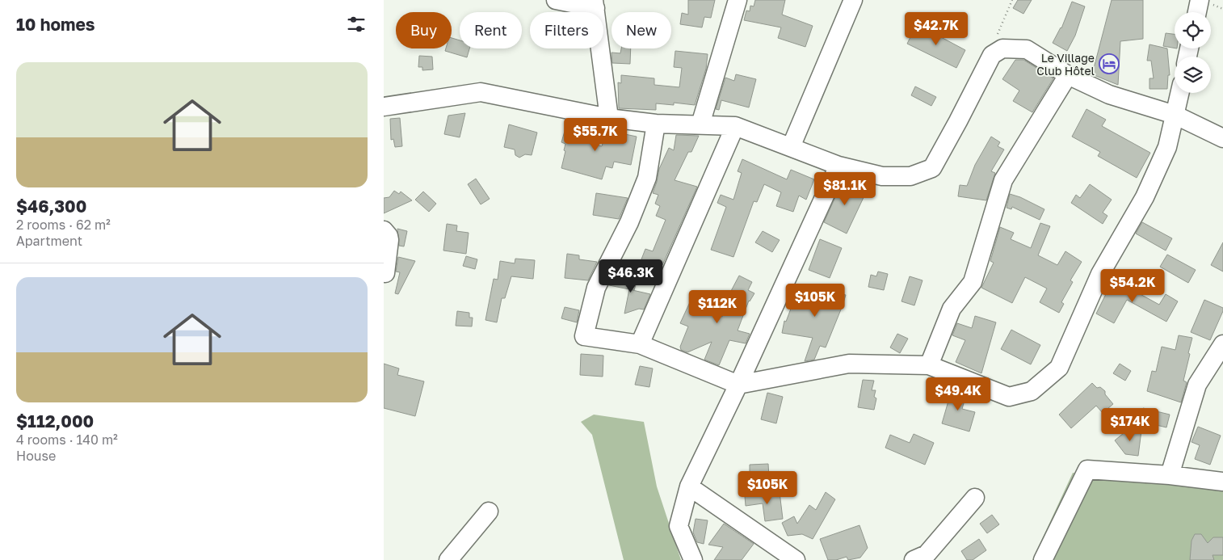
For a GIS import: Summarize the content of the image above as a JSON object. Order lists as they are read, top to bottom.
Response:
{
  "places": {
    "hotel": ["Le Village Club Hôtel"]
  },
  "page": {
    "heading": "10 homes",
    "price": [
      "$42.7K",
      "$55.7K",
      "$81.1K",
      "$46.3K",
      "$54.2K",
      "$105K",
      "$112K",
      "$49.4K",
      "$174K",
      "$105K"
    ],
    "chip": [
      "Buy",
      "Rent",
      "Filters",
      "New"
    ],
    "list": [
      {
        "name": "$46,300",
        "note": "2 rooms · 62 m² · Apartment"
      },
      {
        "name": "$112,000",
        "note": "4 rooms · 140 m² · House"
      }
    ]
  }
}
